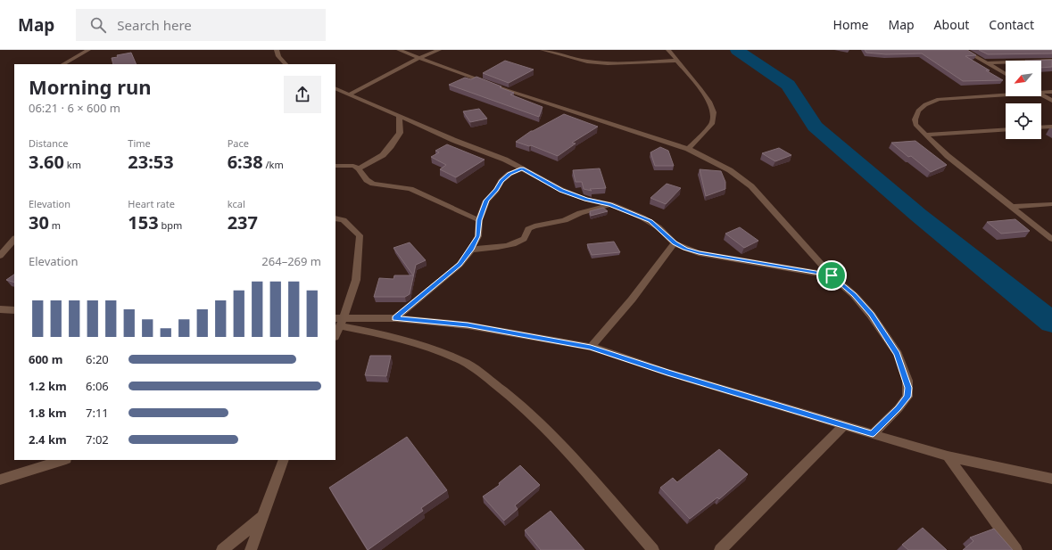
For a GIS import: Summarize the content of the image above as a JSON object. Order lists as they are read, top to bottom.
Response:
{
  "north": "bottom left",
  "page": {
    "header": "Map",
    "search": "Search here",
    "nav": [
      "Home",
      "Map",
      "About",
      "Contact"
    ],
    "heading": ["Morning run", "06:21 · 6 × 600 m"],
    "stats": [
      ["Distance", "3.60 km"],
      ["Time", "23:53"],
      ["Pace", "6:38 /km"],
      ["Elevation", "30 m"],
      ["Heart rate", "153 bpm"],
      ["kcal", "237"]
    ],
    "chart": ["Elevation", "264–269 m"],
    "list": [
      {
        "name": "600 m",
        "note": "6:20"
      },
      {
        "name": "1.2 km",
        "note": "6:06"
      },
      {
        "name": "1.8 km",
        "note": "7:11"
      },
      {
        "name": "2.4 km",
        "note": "7:02"
      }
    ]
  }
}
